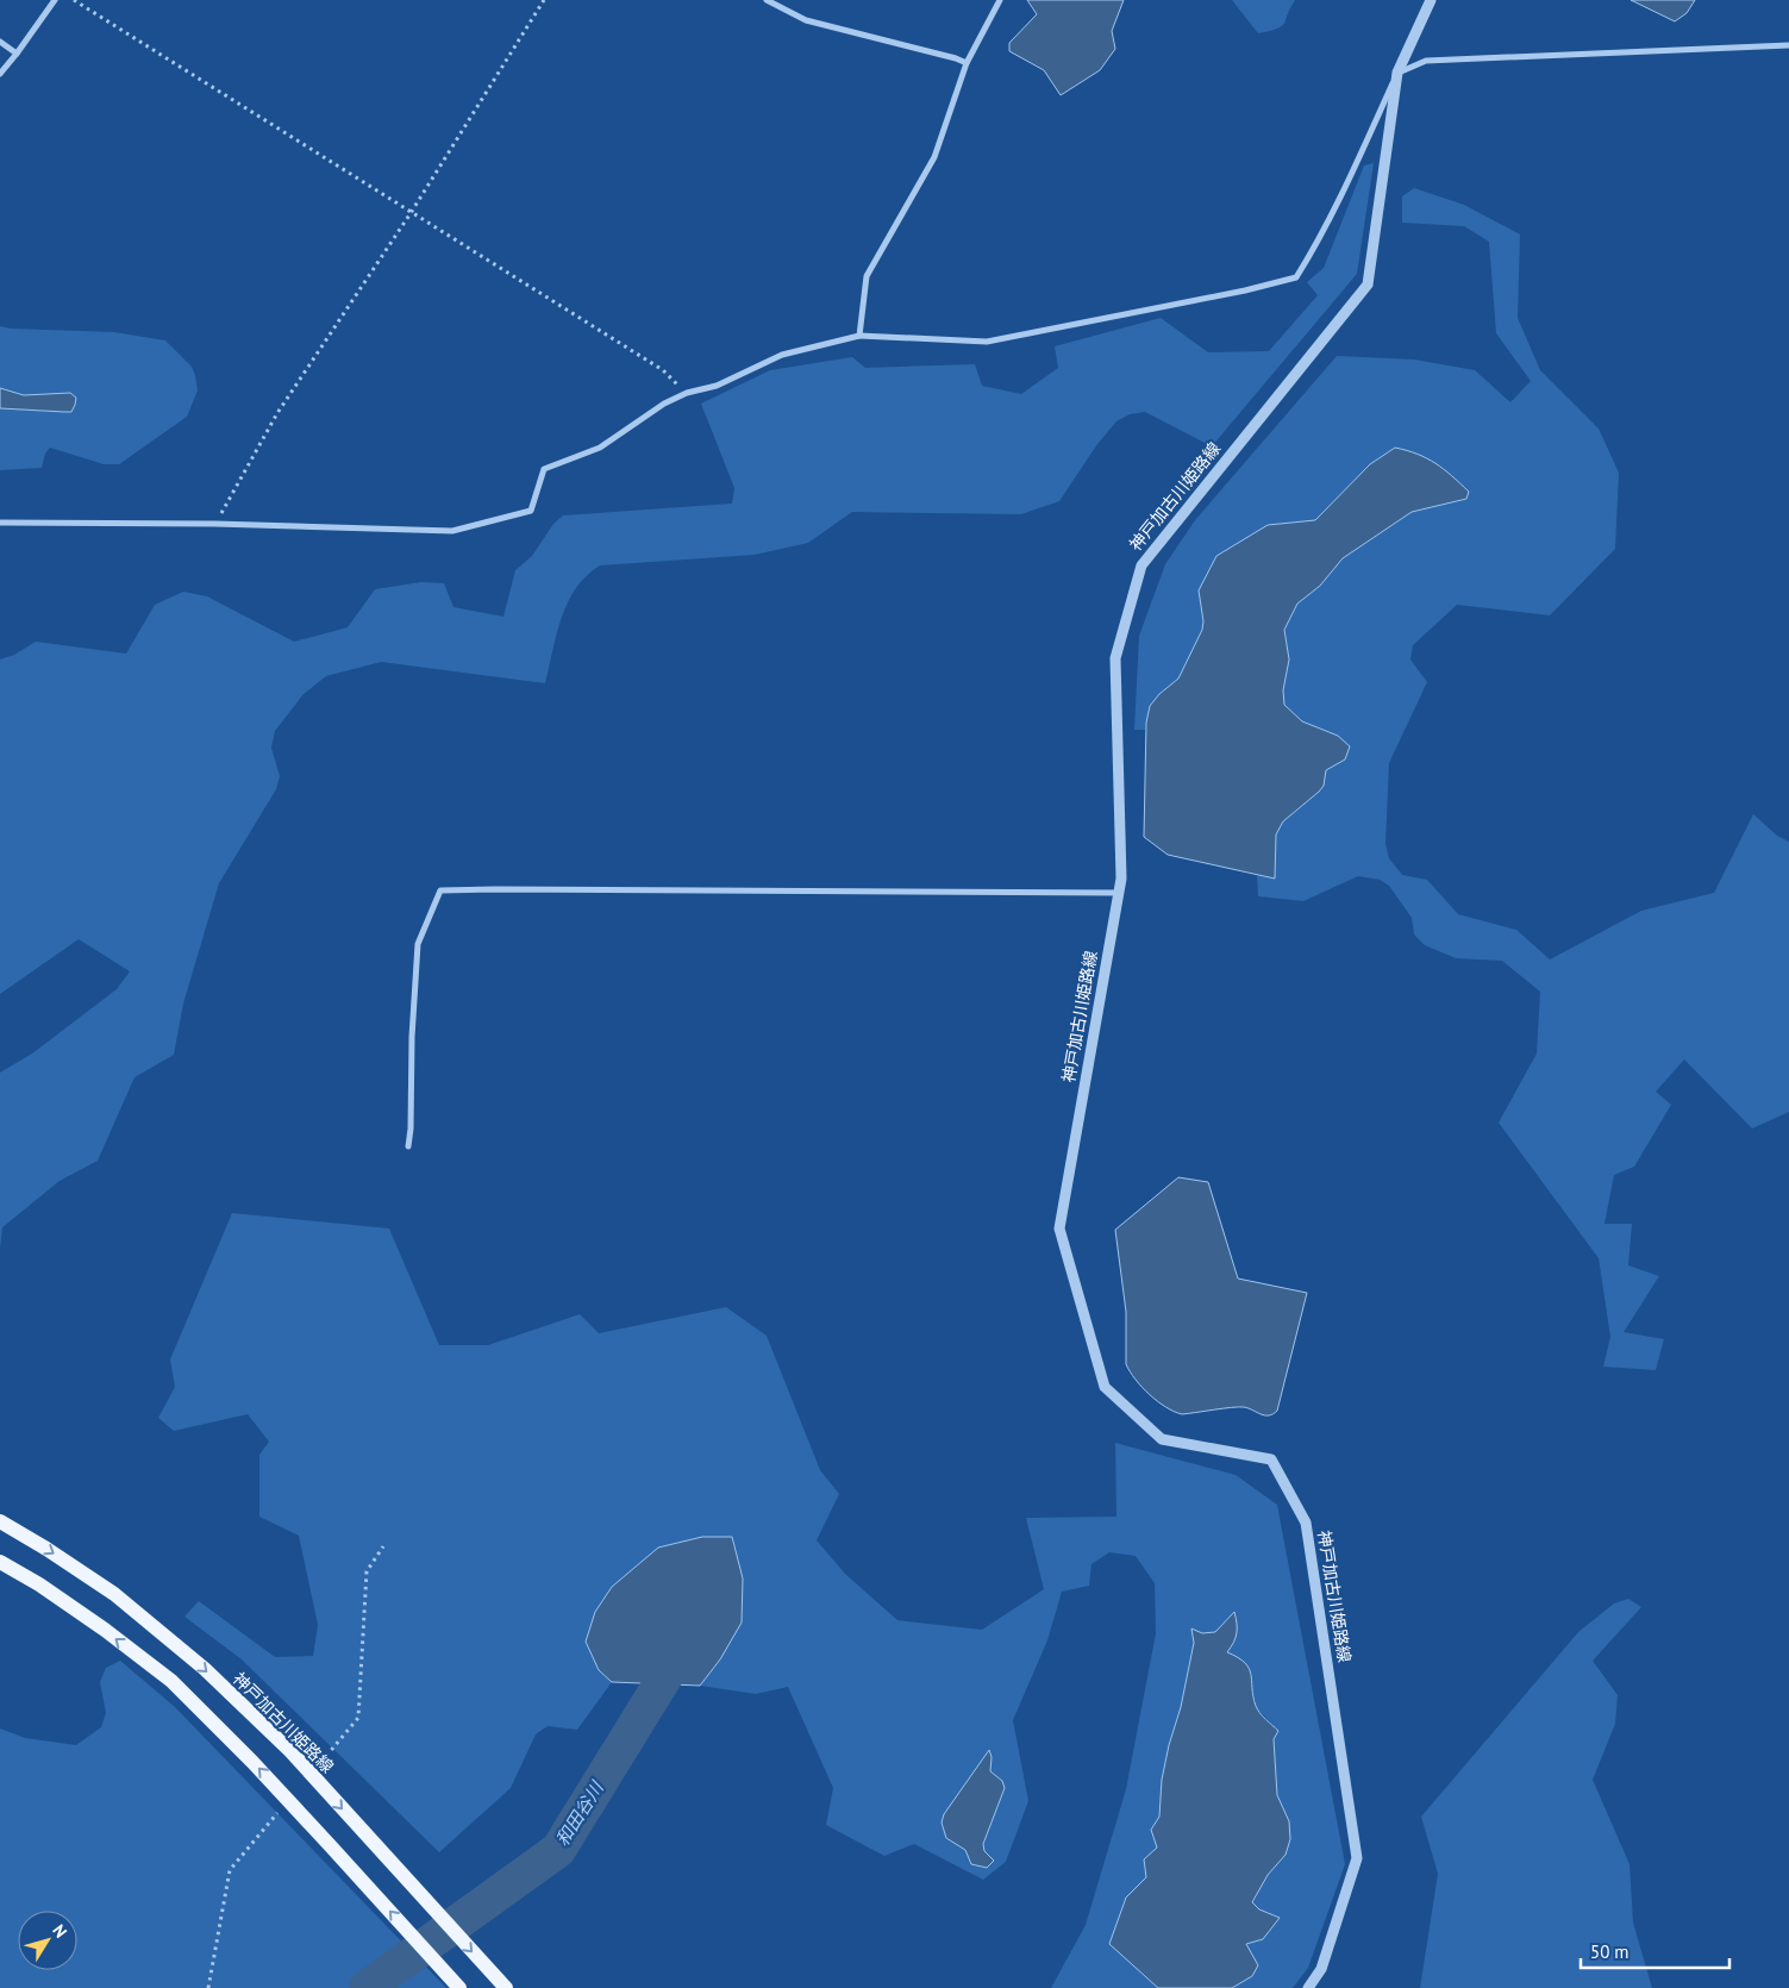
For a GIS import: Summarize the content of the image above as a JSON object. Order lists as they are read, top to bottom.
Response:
{
  "streets": {
    "main road": ["神戸加古川姫路線"]
  },
  "water": ["和田谷川"],
  "scale_bar": "50 m",
  "north": "top right"
}
